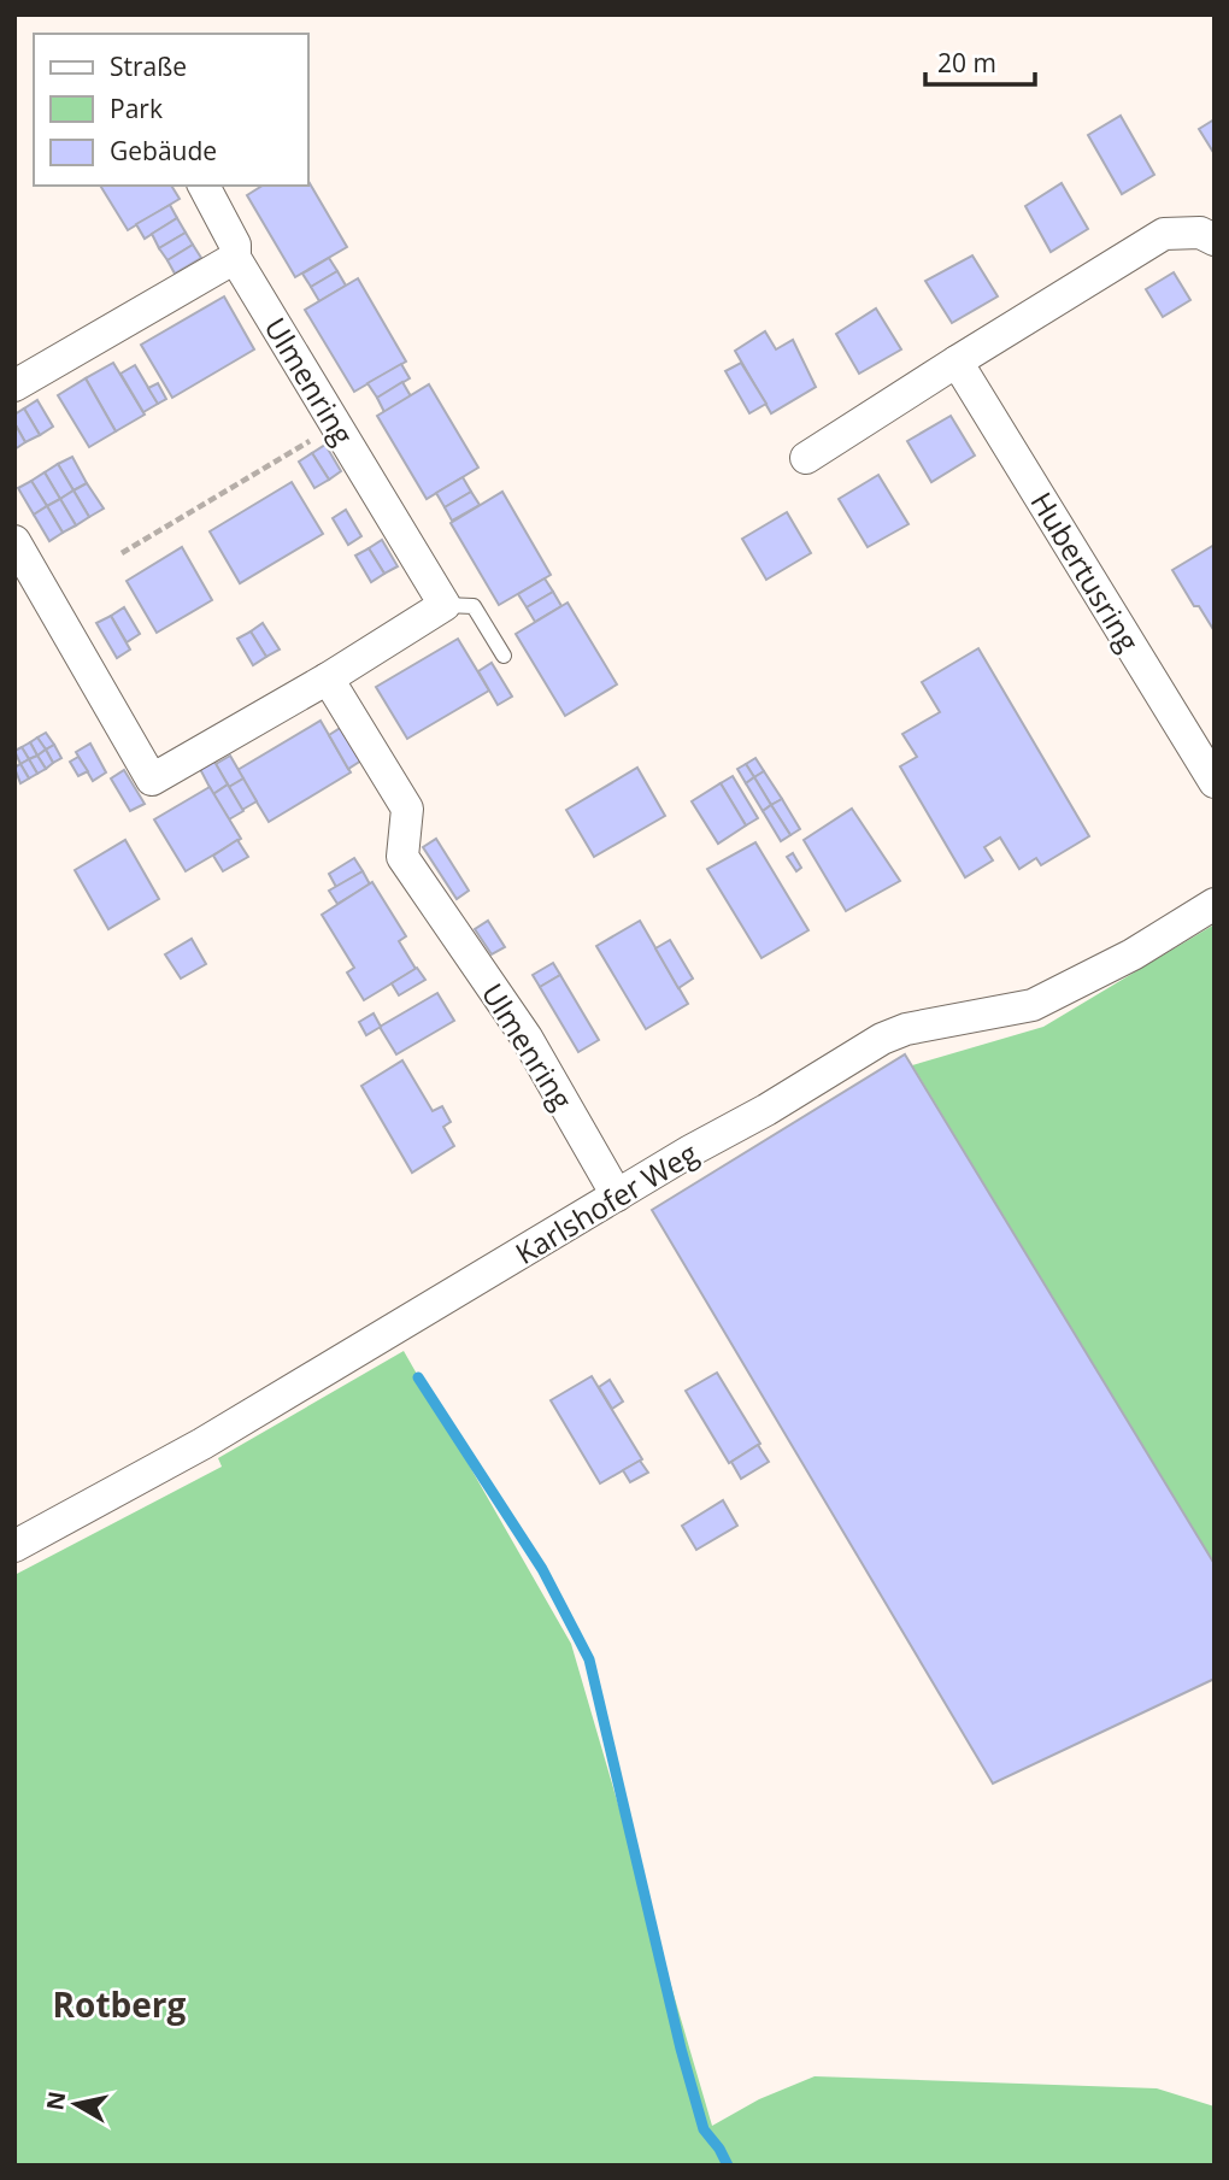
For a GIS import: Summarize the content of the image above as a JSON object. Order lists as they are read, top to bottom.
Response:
{
  "streets": {
    "street": ["Ulmenring", "Hubertusring", "Karlshofer Weg"]
  },
  "crossings": [
    ["Ulmenring", "Karlshofer Weg"]
  ],
  "districts": ["Rotberg"],
  "legend": ["Straße", "Park", "Gebäude"],
  "scale_bar": "20 m",
  "north": "left"
}
